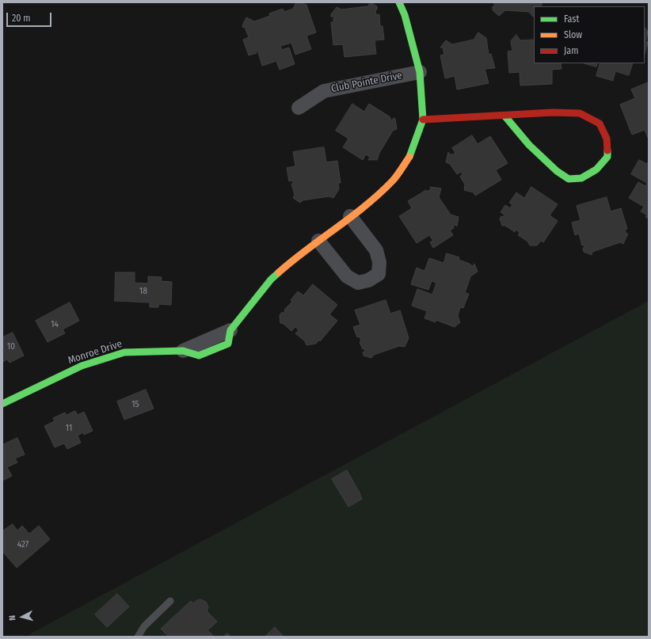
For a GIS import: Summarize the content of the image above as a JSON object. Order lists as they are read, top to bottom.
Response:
{
  "streets": {
    "street": ["Club Pointe Drive", "Monroe Drive"]
  },
  "house_numbers": [
    "18",
    "14",
    "10",
    "15",
    "11",
    "427"
  ],
  "legend": ["Fast", "Slow", "Jam"],
  "scale_bar": "20 m",
  "north": "left"
}
